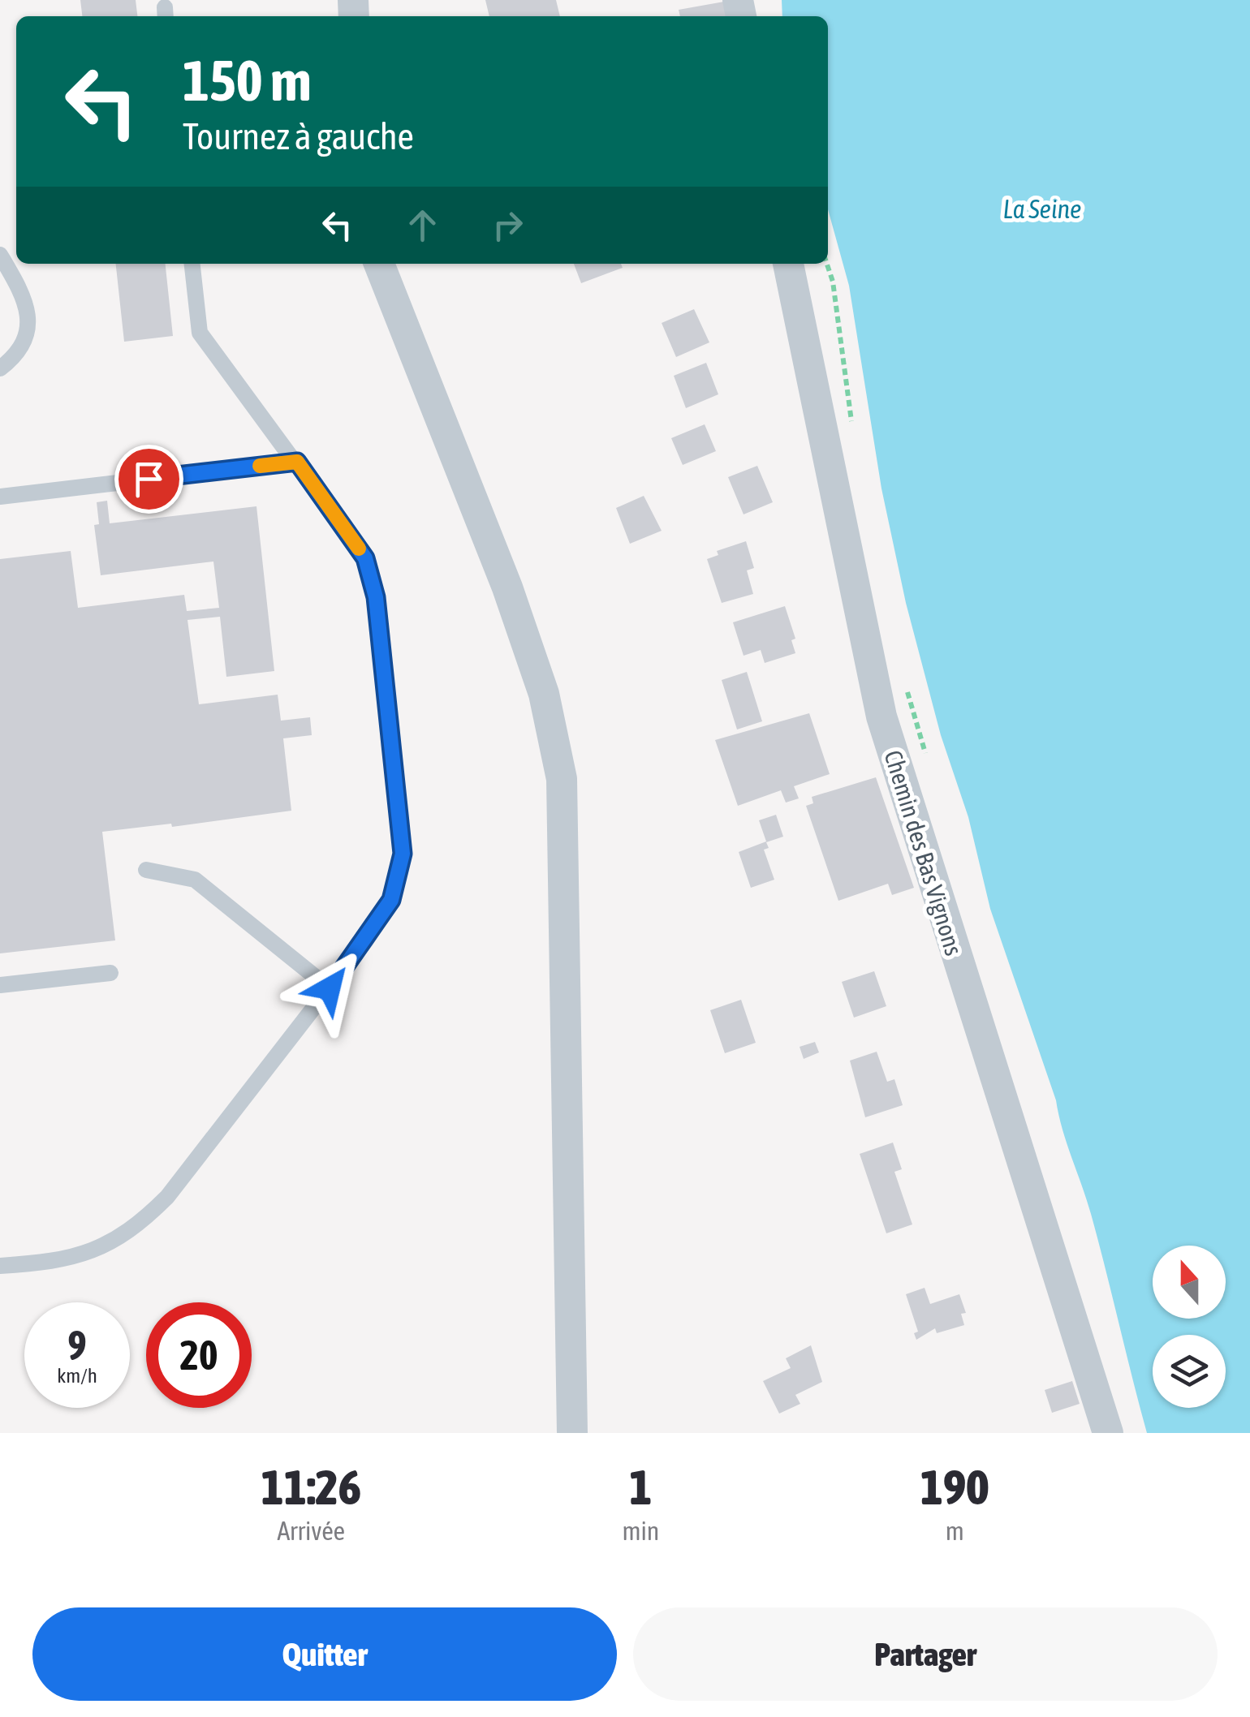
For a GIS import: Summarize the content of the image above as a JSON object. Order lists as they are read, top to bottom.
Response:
{
  "streets": {
    "street": ["Chemin des Bas Vignons"]
  },
  "water": ["La Seine"],
  "north": "top",
  "page": {
    "turn": ["150 m", "Tournez à gauche"],
    "speed": "9 km/h",
    "limit": "20",
    "eta": [
      "11:26",
      "Arrivée",
      "1",
      "min",
      "190",
      "m"
    ],
    "buttons": ["Quitter", "Partager"]
  }
}
